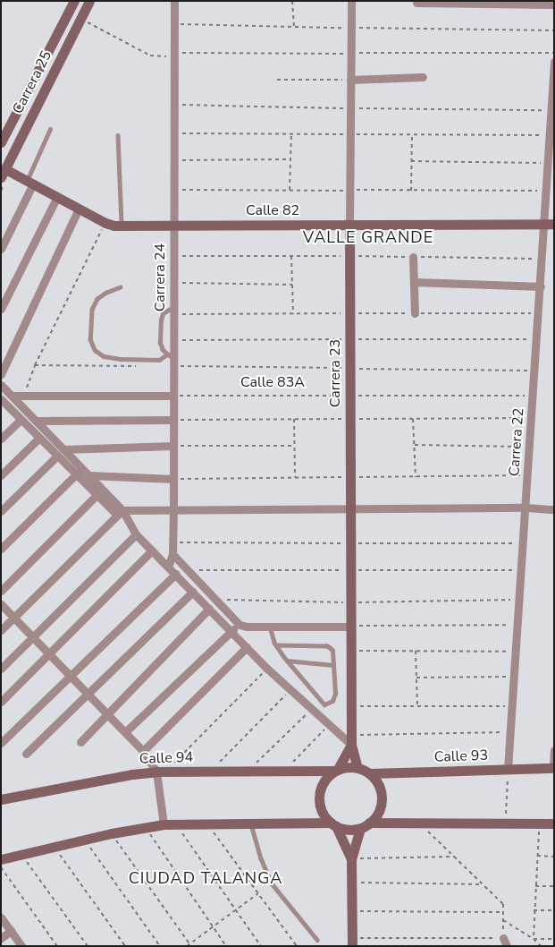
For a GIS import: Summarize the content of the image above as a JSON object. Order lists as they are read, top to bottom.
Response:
{
  "streets": {
    "street": [
      "Carrera 25",
      "Calle 82",
      "Carrera 24",
      "Carrera 23",
      "Carrera 22",
      "Calle 93",
      "Calle 94"
    ],
    "path": ["Calle 83A"]
  },
  "crossings": [
    ["Carrera 25", "Calle 82"],
    ["Calle 82", "Carrera 24"],
    ["Calle 82", "Carrera 23"],
    ["Calle 82", "Carrera 22"],
    ["Carrera 24", "Calle 83A"],
    ["Carrera 23", "Calle 83A"],
    ["Carrera 23", "Calle 93"],
    ["Carrera 23", "Calle 94"],
    ["Calle 83A", "Carrera 22"],
    ["Carrera 22", "Calle 93"],
    ["Calle 93", "Calle 94"]
  ],
  "districts": ["VALLE GRANDE", "CIUDAD TALANGA"]
}
